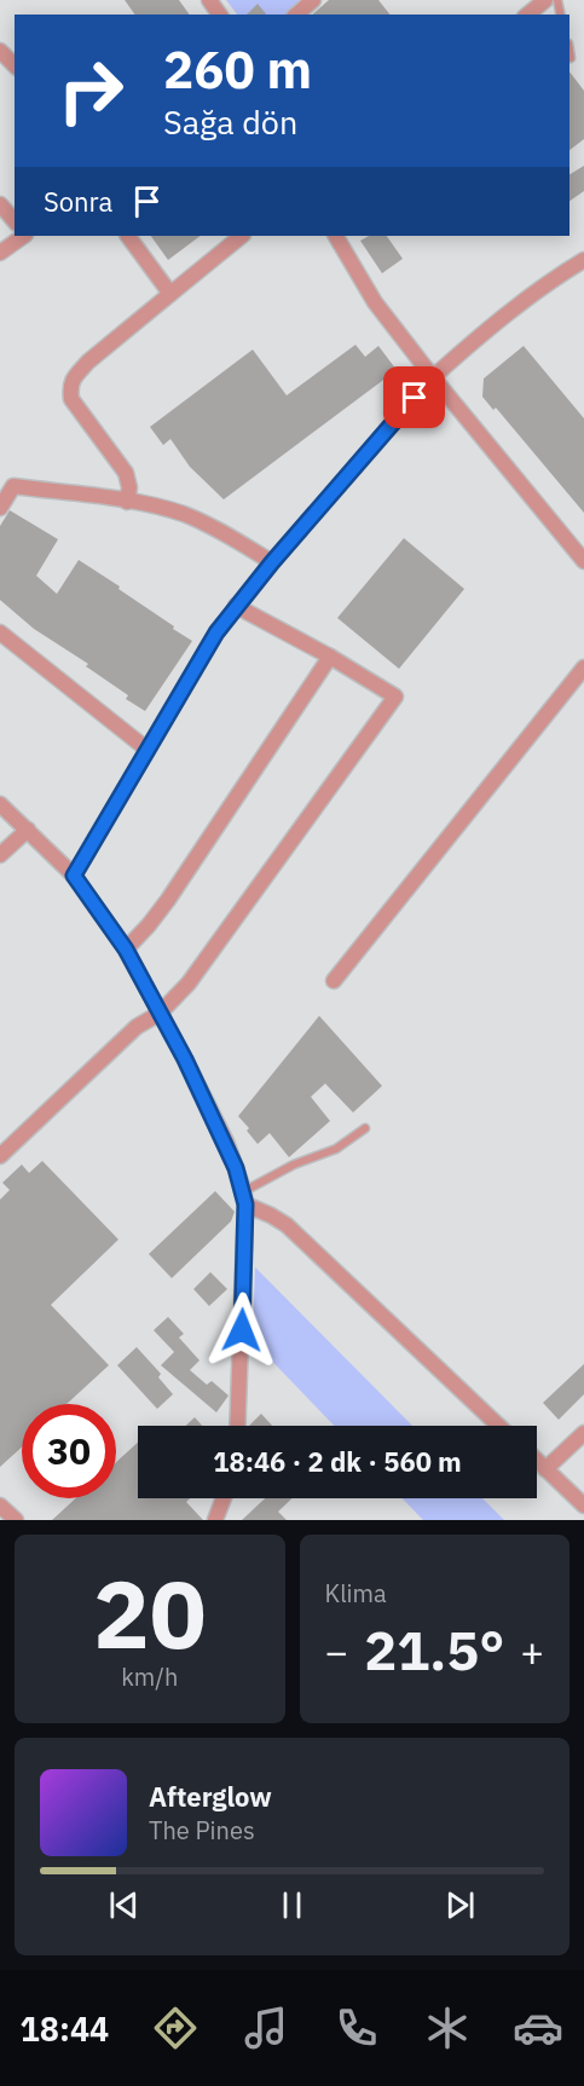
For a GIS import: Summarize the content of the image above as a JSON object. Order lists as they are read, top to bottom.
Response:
{
  "page": {
    "turn": ["260 m", "Sağa dön"],
    "then": "Sonra",
    "limit": "30",
    "trip": "18:46 · 2 dk · 560 m",
    "tile": [
      ["20", "km/h"],
      "Klima"
    ],
    "heat": ["−", "21.5°", "+"],
    "song": ["Afterglow", "The Pines"],
    "tabs": "18:44"
  }
}
